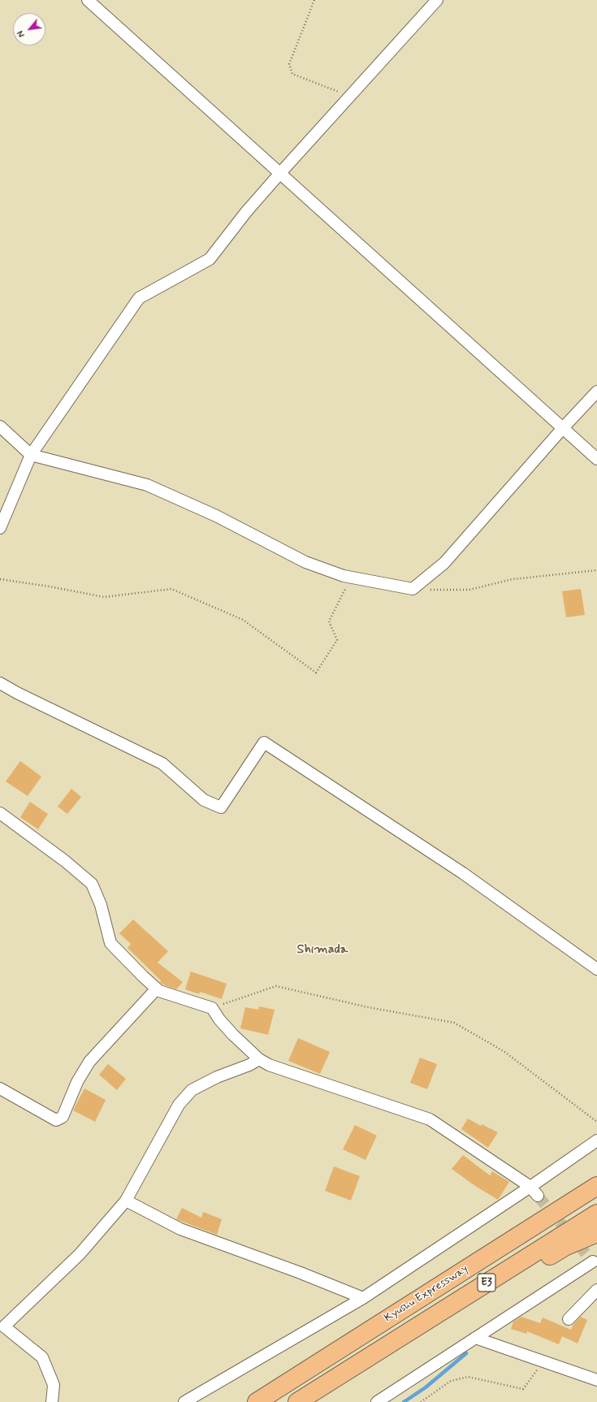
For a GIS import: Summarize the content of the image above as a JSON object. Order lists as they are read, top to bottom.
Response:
{
  "streets": {
    "highway": ["E3", "Kyushu Expressway"]
  },
  "districts": ["Shimada"],
  "north": "bottom left"
}
